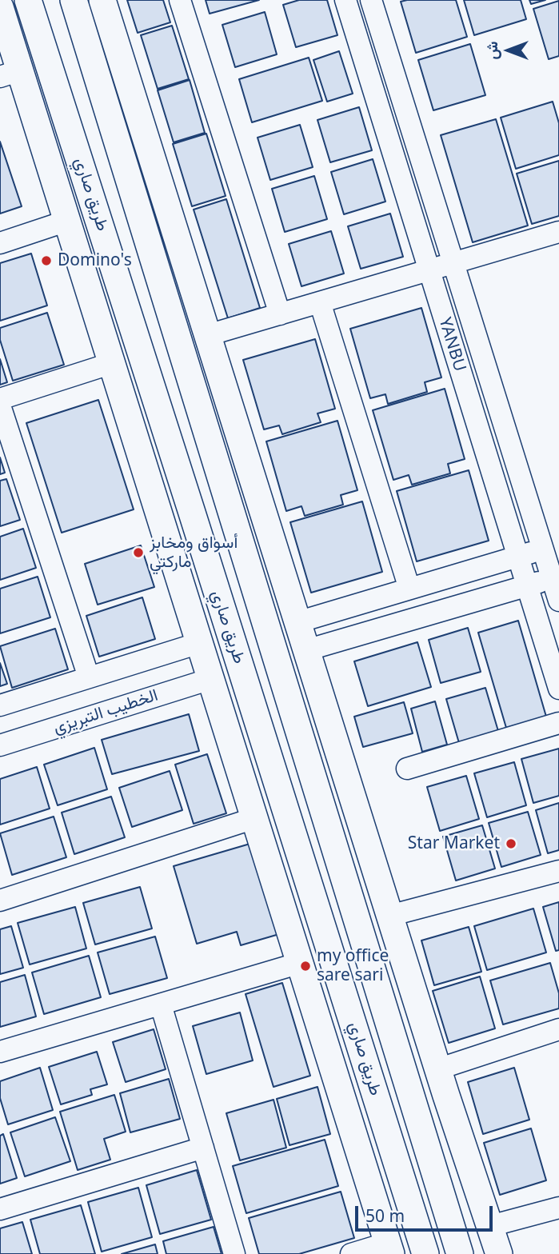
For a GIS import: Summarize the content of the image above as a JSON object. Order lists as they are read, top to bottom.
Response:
{
  "streets": {
    "main road": ["طريق صاري"],
    "street": ["YANBU", "الخطيب التبريزي"]
  },
  "places": [
    "Domino's",
    "أسواق ومخابز ماركتي",
    "Star Market",
    "my office sare sari"
  ],
  "scale_bar": "50 m",
  "north": "left"
}
